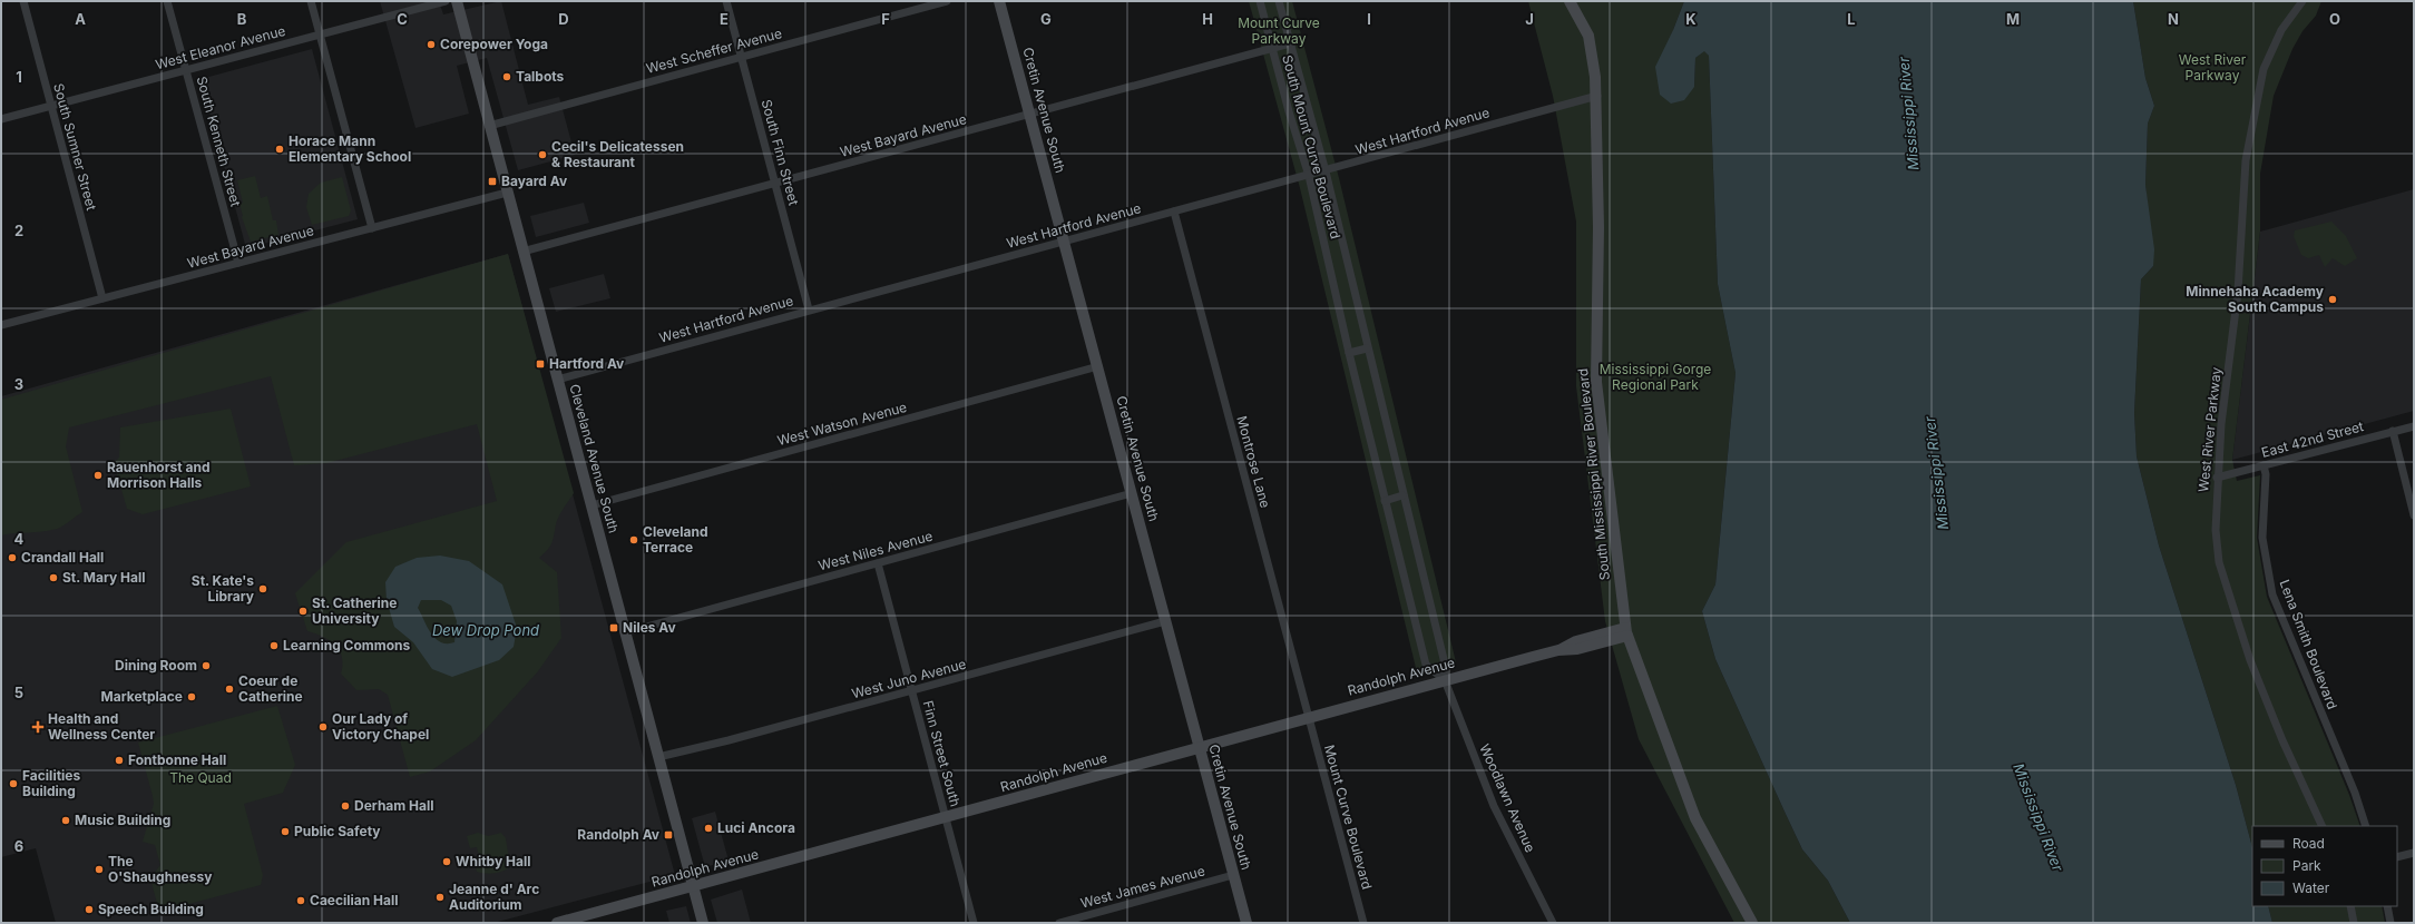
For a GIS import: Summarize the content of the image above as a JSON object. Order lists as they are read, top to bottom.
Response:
{
  "streets": {
    "street": [
      "West Eleanor Avenue",
      "West Scheffer Avenue",
      "Cretin Avenue South",
      "West Hartford Avenue",
      "West Bayard Avenue",
      "South Kenneth Street",
      "South Sumner Street",
      "South Mount Curve Boulevard",
      "South Finn Street",
      "West Watson Avenue",
      "West River Parkway",
      "East 42nd Street",
      "Cleveland Avenue South",
      "Montrose Lane",
      "South Mississippi River Boulevard",
      "West Niles Avenue",
      "Lena Smith Boulevard",
      "Randolph Avenue",
      "West Juno Avenue",
      "Finn Street South",
      "Woodlawn Avenue",
      "Mount Curve Boulevard",
      "West James Avenue"
    ]
  },
  "crossings": [
    ["West Eleanor Avenue", "South Kenneth Street"],
    ["West Eleanor Avenue", "South Sumner Street"],
    ["West Scheffer Avenue", "South Finn Street"],
    ["West Scheffer Avenue", "Cleveland Avenue South"],
    ["Cretin Avenue South", "West Hartford Avenue"],
    ["Cretin Avenue South", "West Bayard Avenue"],
    ["Cretin Avenue South", "West Watson Avenue"],
    ["Cretin Avenue South", "West Niles Avenue"],
    ["Cretin Avenue South", "Randolph Avenue"],
    ["Cretin Avenue South", "West Juno Avenue"],
    ["Cretin Avenue South", "West James Avenue"],
    ["West Hartford Avenue", "South Mount Curve Boulevard"],
    ["West Hartford Avenue", "South Finn Street"],
    ["West Hartford Avenue", "Cleveland Avenue South"],
    ["West Hartford Avenue", "Montrose Lane"],
    ["West Hartford Avenue", "South Mississippi River Boulevard"],
    ["West Bayard Avenue", "South Kenneth Street"],
    ["West Bayard Avenue", "South Sumner Street"],
    ["West Bayard Avenue", "South Mount Curve Boulevard"],
    ["West Bayard Avenue", "South Finn Street"],
    ["West Bayard Avenue", "Cleveland Avenue South"],
    ["South Mount Curve Boulevard", "Randolph Avenue"],
    ["South Mount Curve Boulevard", "Woodlawn Avenue"],
    ["West Watson Avenue", "Cleveland Avenue South"],
    ["West River Parkway", "East 42nd Street"],
    ["East 42nd Street", "Lena Smith Boulevard"],
    ["Cleveland Avenue South", "West Niles Avenue"],
    ["Cleveland Avenue South", "Randolph Avenue"],
    ["Cleveland Avenue South", "West Juno Avenue"],
    ["Montrose Lane", "Randolph Avenue"],
    ["Montrose Lane", "Mount Curve Boulevard"],
    ["South Mississippi River Boulevard", "Randolph Avenue"],
    ["West Niles Avenue", "Finn Street South"],
    ["Randolph Avenue", "Finn Street South"],
    ["Randolph Avenue", "Woodlawn Avenue"],
    ["Randolph Avenue", "Mount Curve Boulevard"],
    ["West Juno Avenue", "Finn Street South"]
  ],
  "water": ["Mississippi River", "Dew Drop Pond"],
  "parks": [
    "Mount Curve Parkway",
    "West River Parkway",
    "Mississippi Gorge Regional Park",
    "The Quad"
  ],
  "places": {
    "other": [
      "Corepower Yoga",
      "Talbots",
      "Horace Mann Elementary School",
      "Cecil's Delicatessen & Restaurant",
      "Minnehaha Academy South Campus",
      "Rauenhorst and Morrison Halls",
      "Cleveland Terrace",
      "Crandall Hall",
      "St. Mary Hall",
      "St. Kate's Library",
      "St. Catherine University",
      "Learning Commons",
      "Dining Room",
      "Coeur de Catherine",
      "Marketplace",
      "Our Lady of Victory Chapel",
      "Fontbonne Hall",
      "Facilities Building",
      "Derham Hall",
      "Music Building",
      "Luci Ancora",
      "Public Safety",
      "Whitby Hall",
      "The O'Shaughnessy",
      "Jeanne d' Arc Auditorium",
      "Caecilian Hall",
      "Speech Building"
    ],
    "transit": [
      "Bayard Av",
      "Hartford Av",
      "Niles Av",
      "Randolph Av"
    ],
    "health": ["Health and Wellness Center"]
  },
  "legend": ["Road", "Park", "Water"],
  "grid": {
    "columns": [
      "A",
      "B",
      "C",
      "D",
      "E",
      "F",
      "G",
      "H",
      "I",
      "J",
      "K",
      "L",
      "M",
      "N",
      "O"
    ],
    "rows": [
      "1",
      "2",
      "3",
      "4",
      "5",
      "6"
    ]
  }
}
